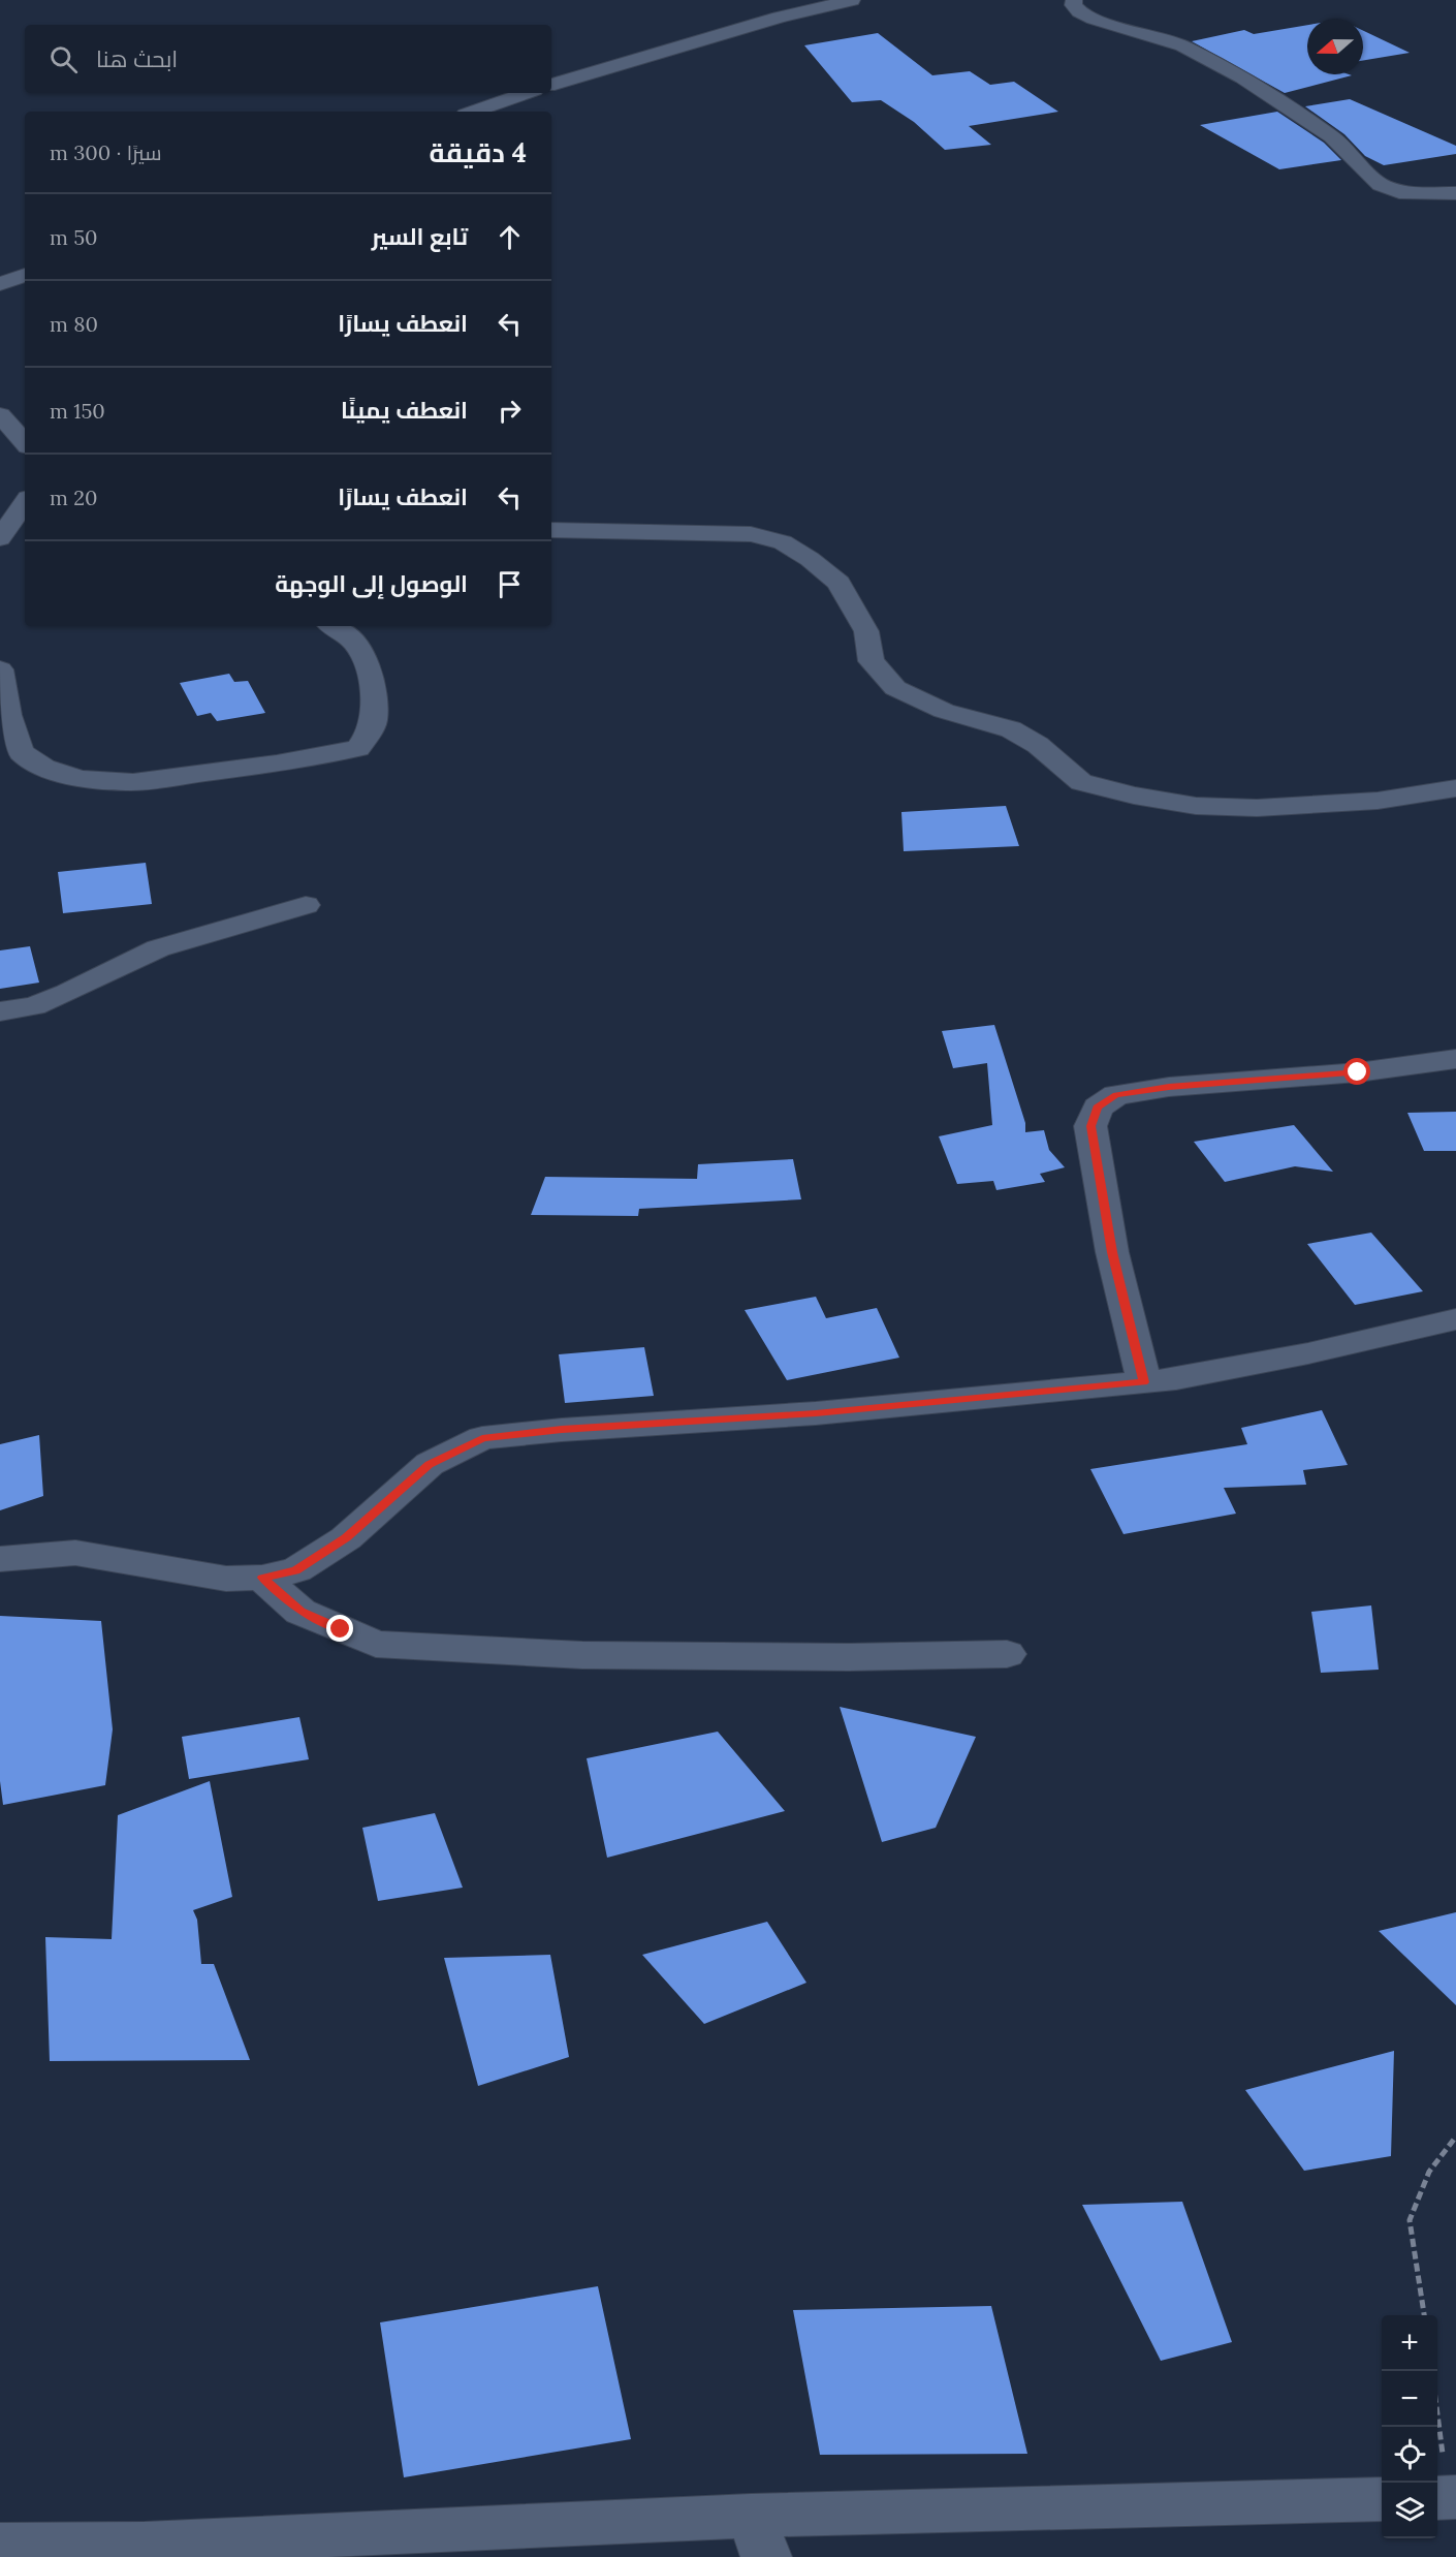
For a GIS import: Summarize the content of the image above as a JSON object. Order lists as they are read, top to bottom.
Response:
{
  "north": "left",
  "page": {
    "search": "ابحث هنا",
    "heading": ["4 دقيقة", "سيرًا · 300 m"],
    "list": [
      ["تابع السير", "50 m"],
      ["انعطف يسارًا", "80 m"],
      ["انعطف يمينًا", "150 m"],
      ["انعطف يسارًا", "20 m"],
      "الوصول إلى الوجهة"
    ],
    "map_buttons": ["+", "−"]
  }
}
